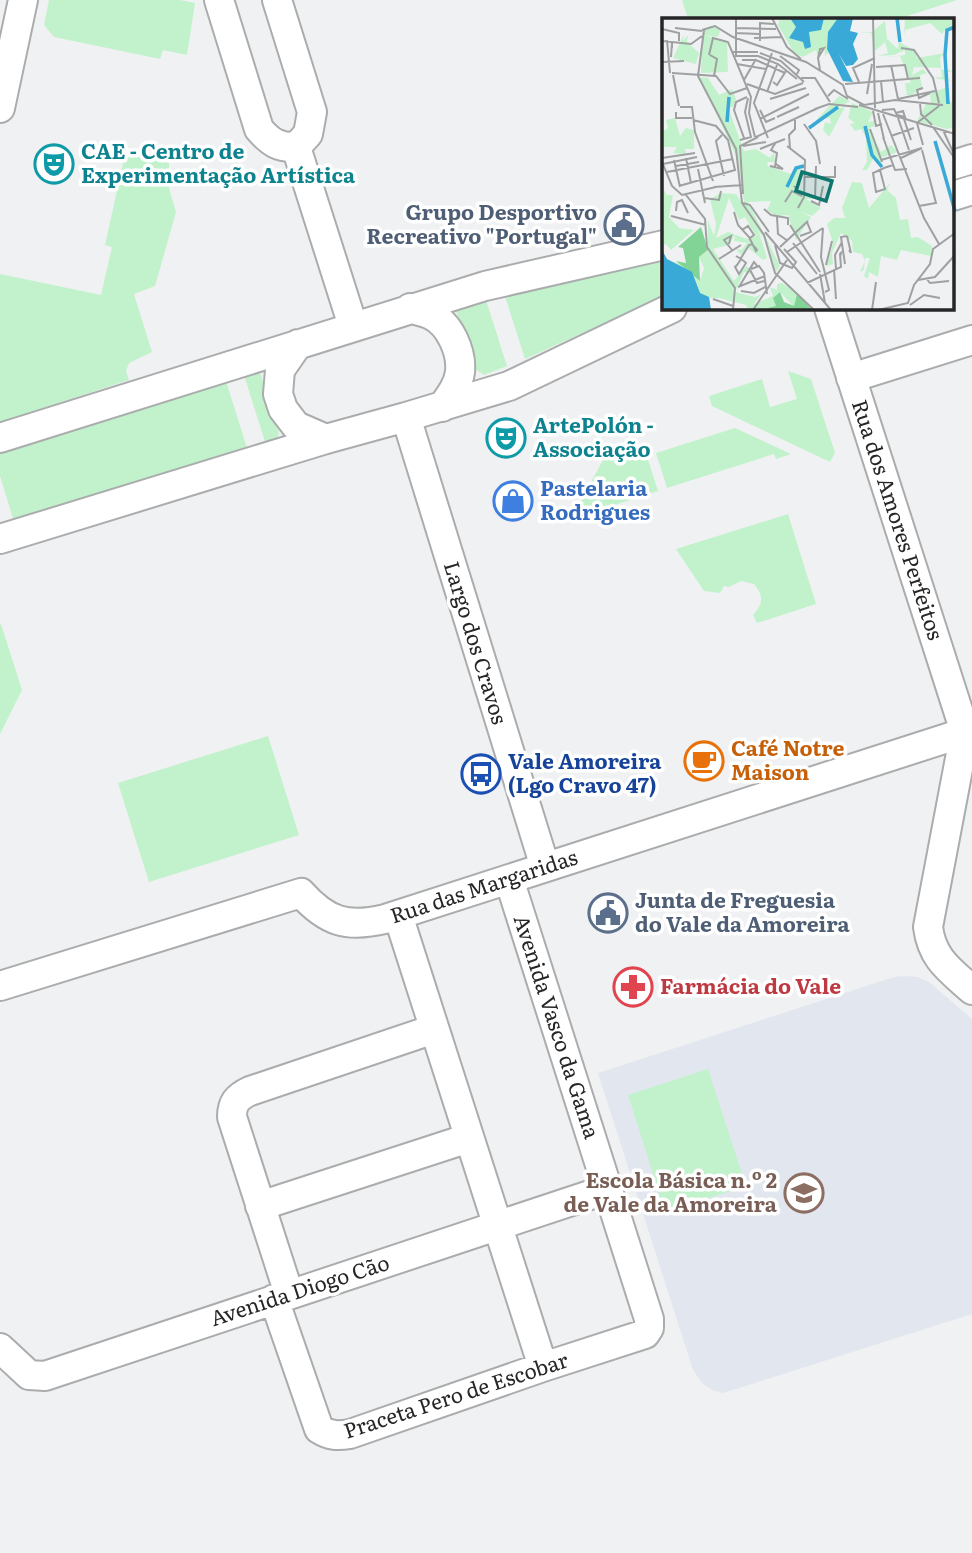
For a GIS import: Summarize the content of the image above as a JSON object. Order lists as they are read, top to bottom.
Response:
{
  "streets": {
    "street": [
      "Rua dos Amores Perfeitos",
      "Largo dos Cravos",
      "Rua das Margaridas",
      "Avenida Vasco da Gama",
      "Avenida Diogo Cão",
      "Praceta Pero de Escobar"
    ]
  },
  "crossings": [
    ["Rua dos Amores Perfeitos", "Rua das Margaridas"],
    ["Largo dos Cravos", "Rua das Margaridas"],
    ["Rua das Margaridas", "Avenida Vasco da Gama"],
    ["Avenida Vasco da Gama", "Avenida Diogo Cão"],
    ["Avenida Vasco da Gama", "Praceta Pero de Escobar"],
    ["Avenida Diogo Cão", "Praceta Pero de Escobar"]
  ],
  "places": {
    "theatre": ["CAE - Centro de Experimentação Artística", "ArtePolón - Associação"],
    "public building": ["Grupo Desportivo Recreativo \"Portugal\"", "Junta de Freguesia do Vale da Amoreira"],
    "shop": ["Pastelaria Rodrigues"],
    "cafe": ["Café Notre Maison"],
    "bus stop": ["Vale Amoreira (Lgo Cravo 47)"],
    "pharmacy": ["Farmácia do Vale"],
    "school or university": ["Escola Básica n.º 2 de Vale da Amoreira"]
  }
}
